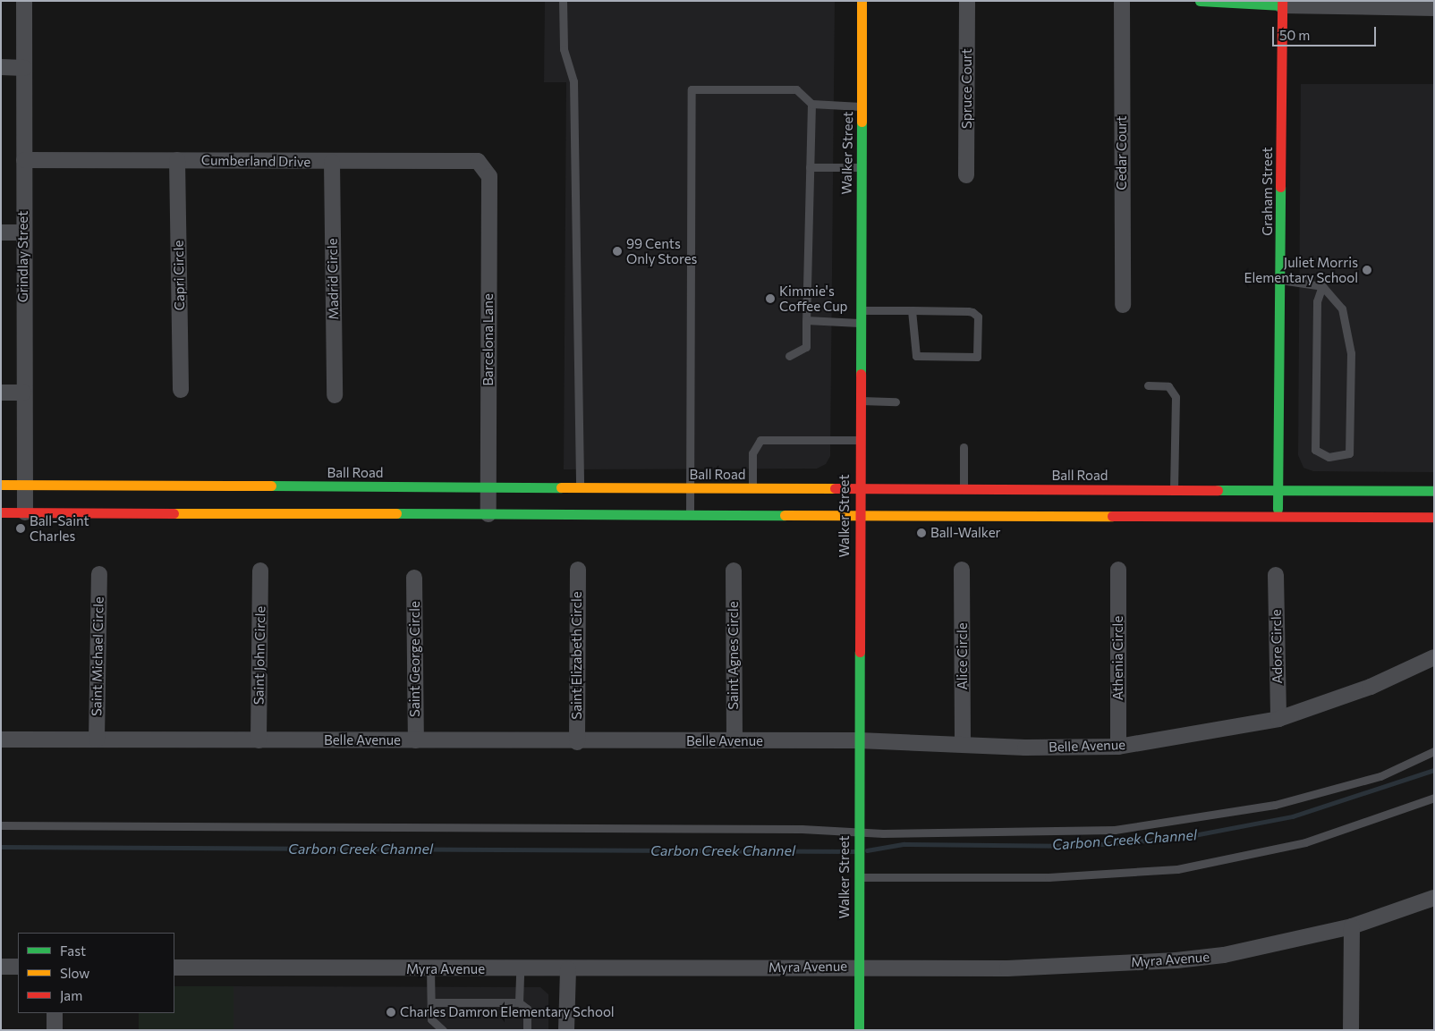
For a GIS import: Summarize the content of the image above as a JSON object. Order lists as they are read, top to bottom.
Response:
{
  "streets": {
    "main road": ["Walker Street", "Graham Street", "Ball Road"],
    "street": [
      "Spruce Court",
      "Cedar Court",
      "Cumberland Drive",
      "Grindlay Street",
      "Capri Circle",
      "Madrid Circle",
      "Barcelona Lane",
      "Adore Circle",
      "Saint John Circle",
      "Saint Elizabeth Circle",
      "Saint Agnes Circle",
      "Saint Michael Circle",
      "Alice Circle",
      "Athenia Circle",
      "Saint George Circle",
      "Belle Avenue",
      "Myra Avenue"
    ]
  },
  "crossings": [
    ["Walker Street", "Ball Road"],
    ["Walker Street", "Belle Avenue"],
    ["Walker Street", "Myra Avenue"],
    ["Cumberland Drive", "Grindlay Street"],
    ["Cumberland Drive", "Capri Circle"],
    ["Cumberland Drive", "Madrid Circle"],
    ["Cumberland Drive", "Barcelona Lane"],
    ["Graham Street", "Ball Road"],
    ["Grindlay Street", "Ball Road"],
    ["Barcelona Lane", "Ball Road"],
    ["Adore Circle", "Belle Avenue"],
    ["Saint John Circle", "Belle Avenue"],
    ["Saint Elizabeth Circle", "Belle Avenue"],
    ["Saint Agnes Circle", "Belle Avenue"],
    ["Saint Michael Circle", "Belle Avenue"],
    ["Alice Circle", "Belle Avenue"],
    ["Athenia Circle", "Belle Avenue"],
    ["Saint George Circle", "Belle Avenue"]
  ],
  "water": ["Carbon Creek Channel"],
  "places": [
    "99 Cents Only Stores",
    "Juliet Morris Elementary School",
    "Kimmie's Coffee Cup",
    "Ball-Saint Charles",
    "Ball-Walker",
    "Charles Damron Elementary School"
  ],
  "legend": ["Fast", "Slow", "Jam"],
  "scale_bar": "50 m"
}
